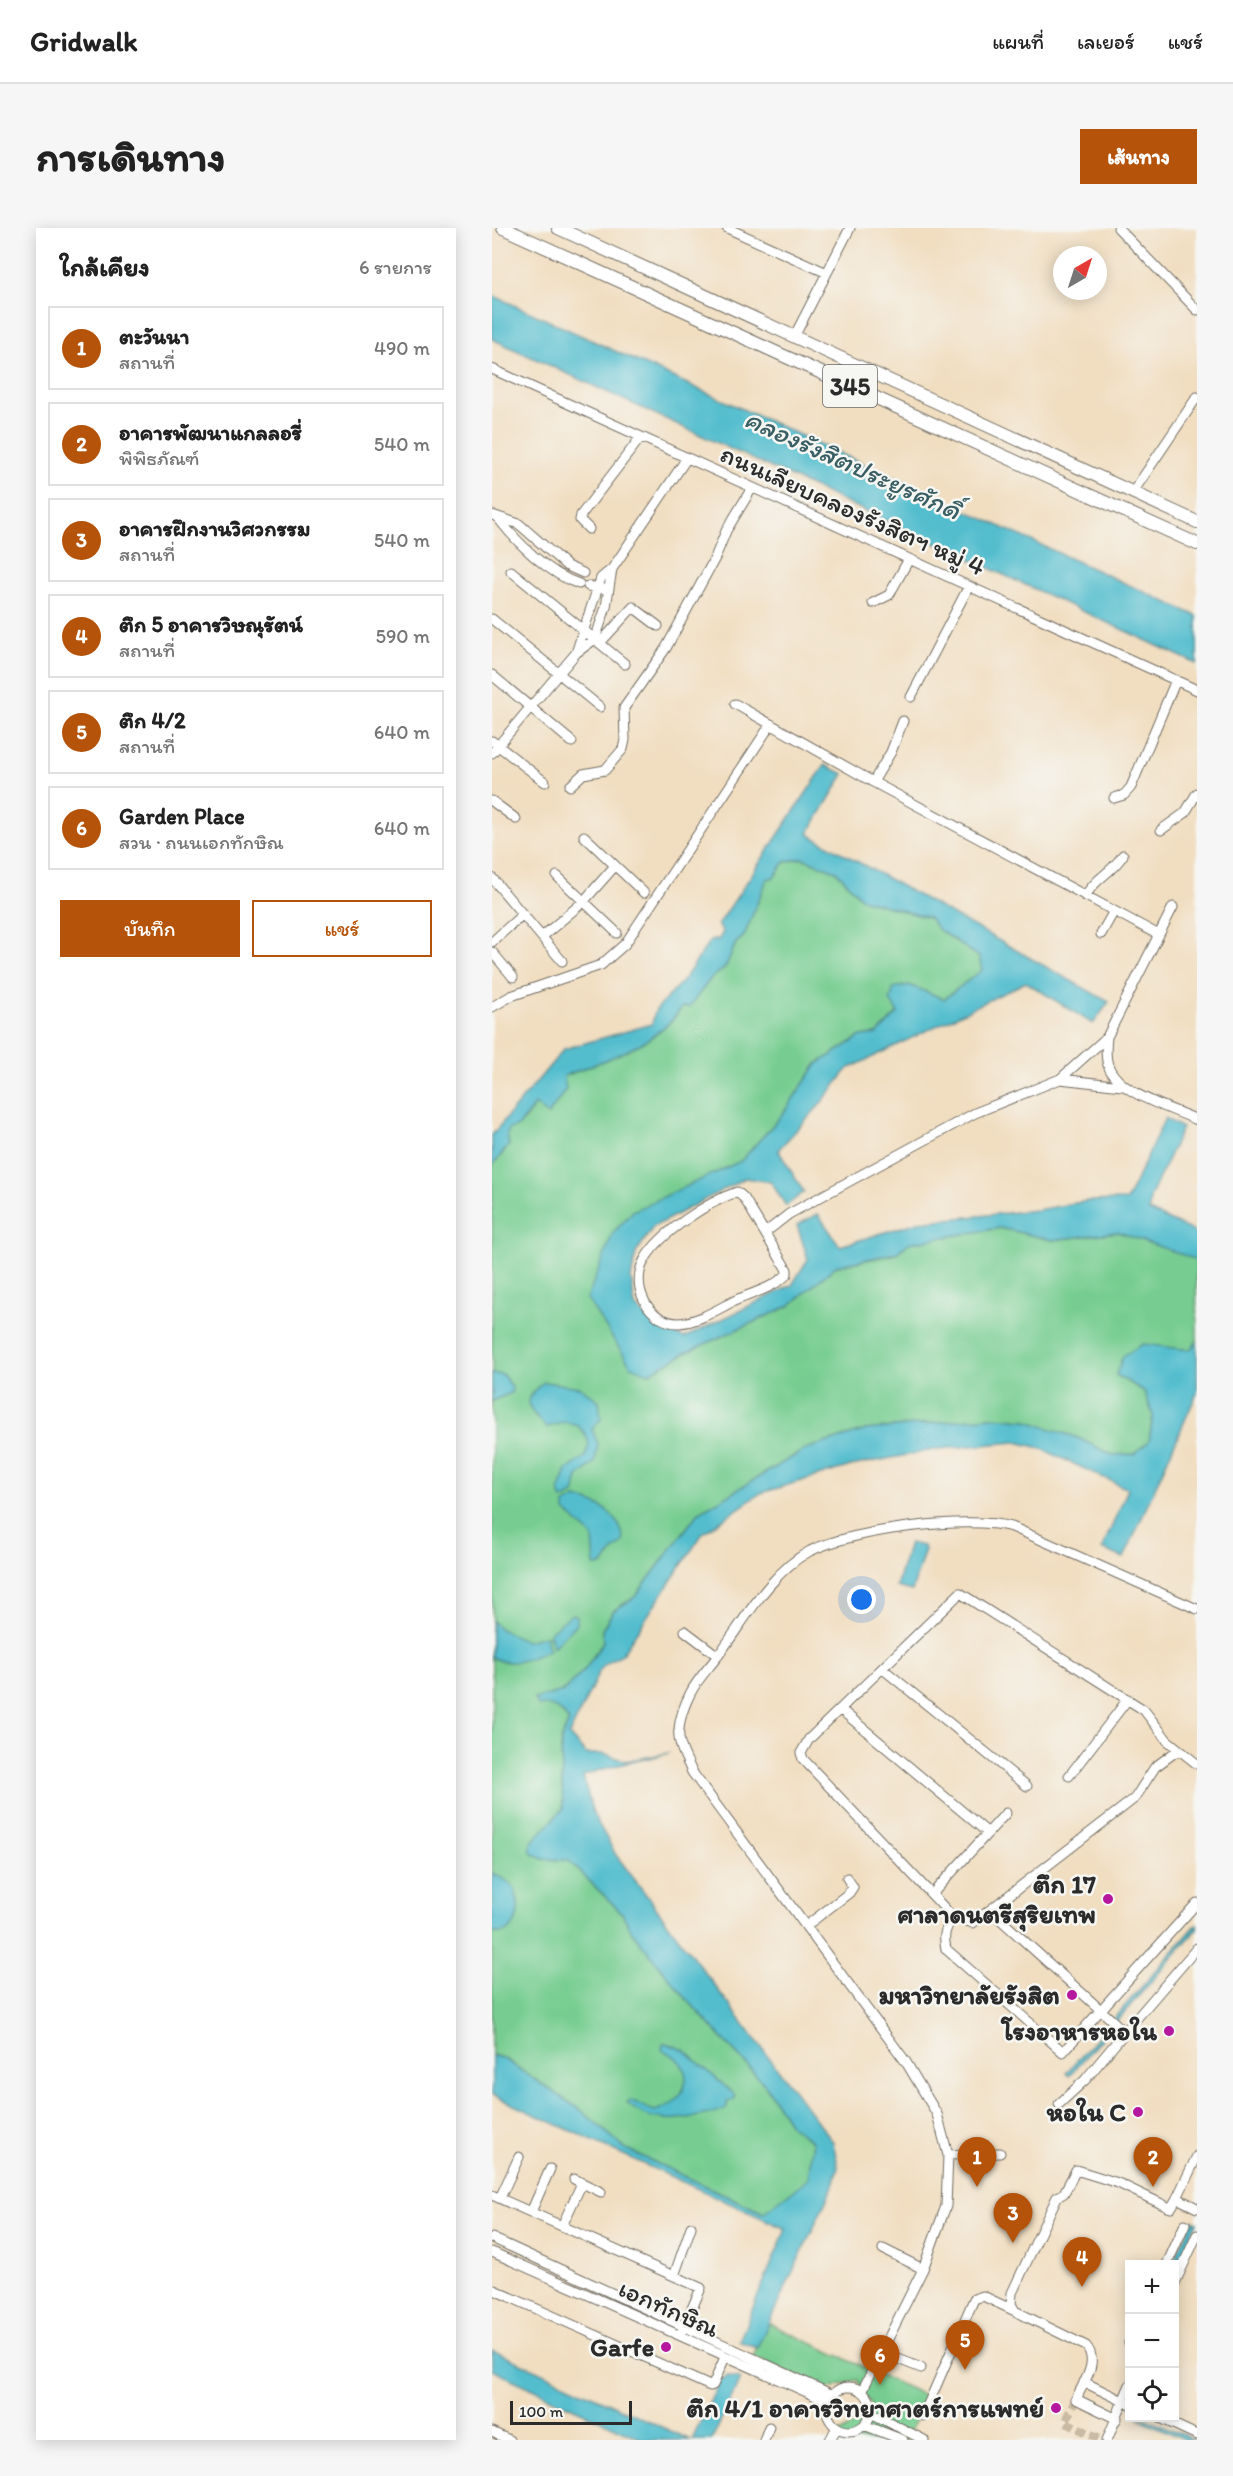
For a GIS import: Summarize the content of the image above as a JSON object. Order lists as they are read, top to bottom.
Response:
{
  "streets": {
    "main road": ["345"],
    "street": ["ถนนเลียบคลองรังสิตฯ หมู่ 4", "เอกทักษิณ"]
  },
  "water": ["คลองรังสิตประยูรศักดิ์"],
  "places": [
    "ตึก 17 ศาลาดนตรีสุริยเทพ",
    "มหาวิทยาลัยรังสิต",
    "โรงอาหารหอใน",
    "หอใน C",
    "Garfe",
    "ตึก 4/1 อาคารวิทยาศาตร์การแพทย์"
  ],
  "scale_bar": "100 m",
  "north": "top right",
  "page": {
    "header": "Gridwalk",
    "nav": ["แผนที่", "เลเยอร์", "แชร์"],
    "buttons": [
      "เส้นทาง",
      ["บันทึก", "แชร์"]
    ],
    "title": "การเดินทาง",
    "heading": ["ใกล้เคียง", "6 รายการ"],
    "list": [
      {
        "mark": "1",
        "name": "ตะวันนา",
        "note": "สถานที่",
        "value": "490 m"
      },
      {
        "mark": "2",
        "name": "อาคารพัฒนาแกลลอรี่",
        "note": "พิพิธภัณฑ์",
        "value": "540 m"
      },
      {
        "mark": "3",
        "name": "อาคารฝึกงานวิศวกรรม",
        "note": "สถานที่",
        "value": "540 m"
      },
      {
        "mark": "4",
        "name": "ตึก 5 อาคารวิษณุรัตน์",
        "note": "สถานที่",
        "value": "590 m"
      },
      {
        "mark": "5",
        "name": "ตึก 4/2",
        "note": "สถานที่",
        "value": "640 m"
      },
      {
        "mark": "6",
        "name": "Garden Place",
        "note": "สวน · ถนนเอกทักษิณ",
        "value": "640 m"
      }
    ],
    "pins": [
      "1",
      "2",
      "3",
      "4",
      "5",
      "6"
    ],
    "map_buttons": ["+", "−"],
    "scale": "100 m"
  }
}
